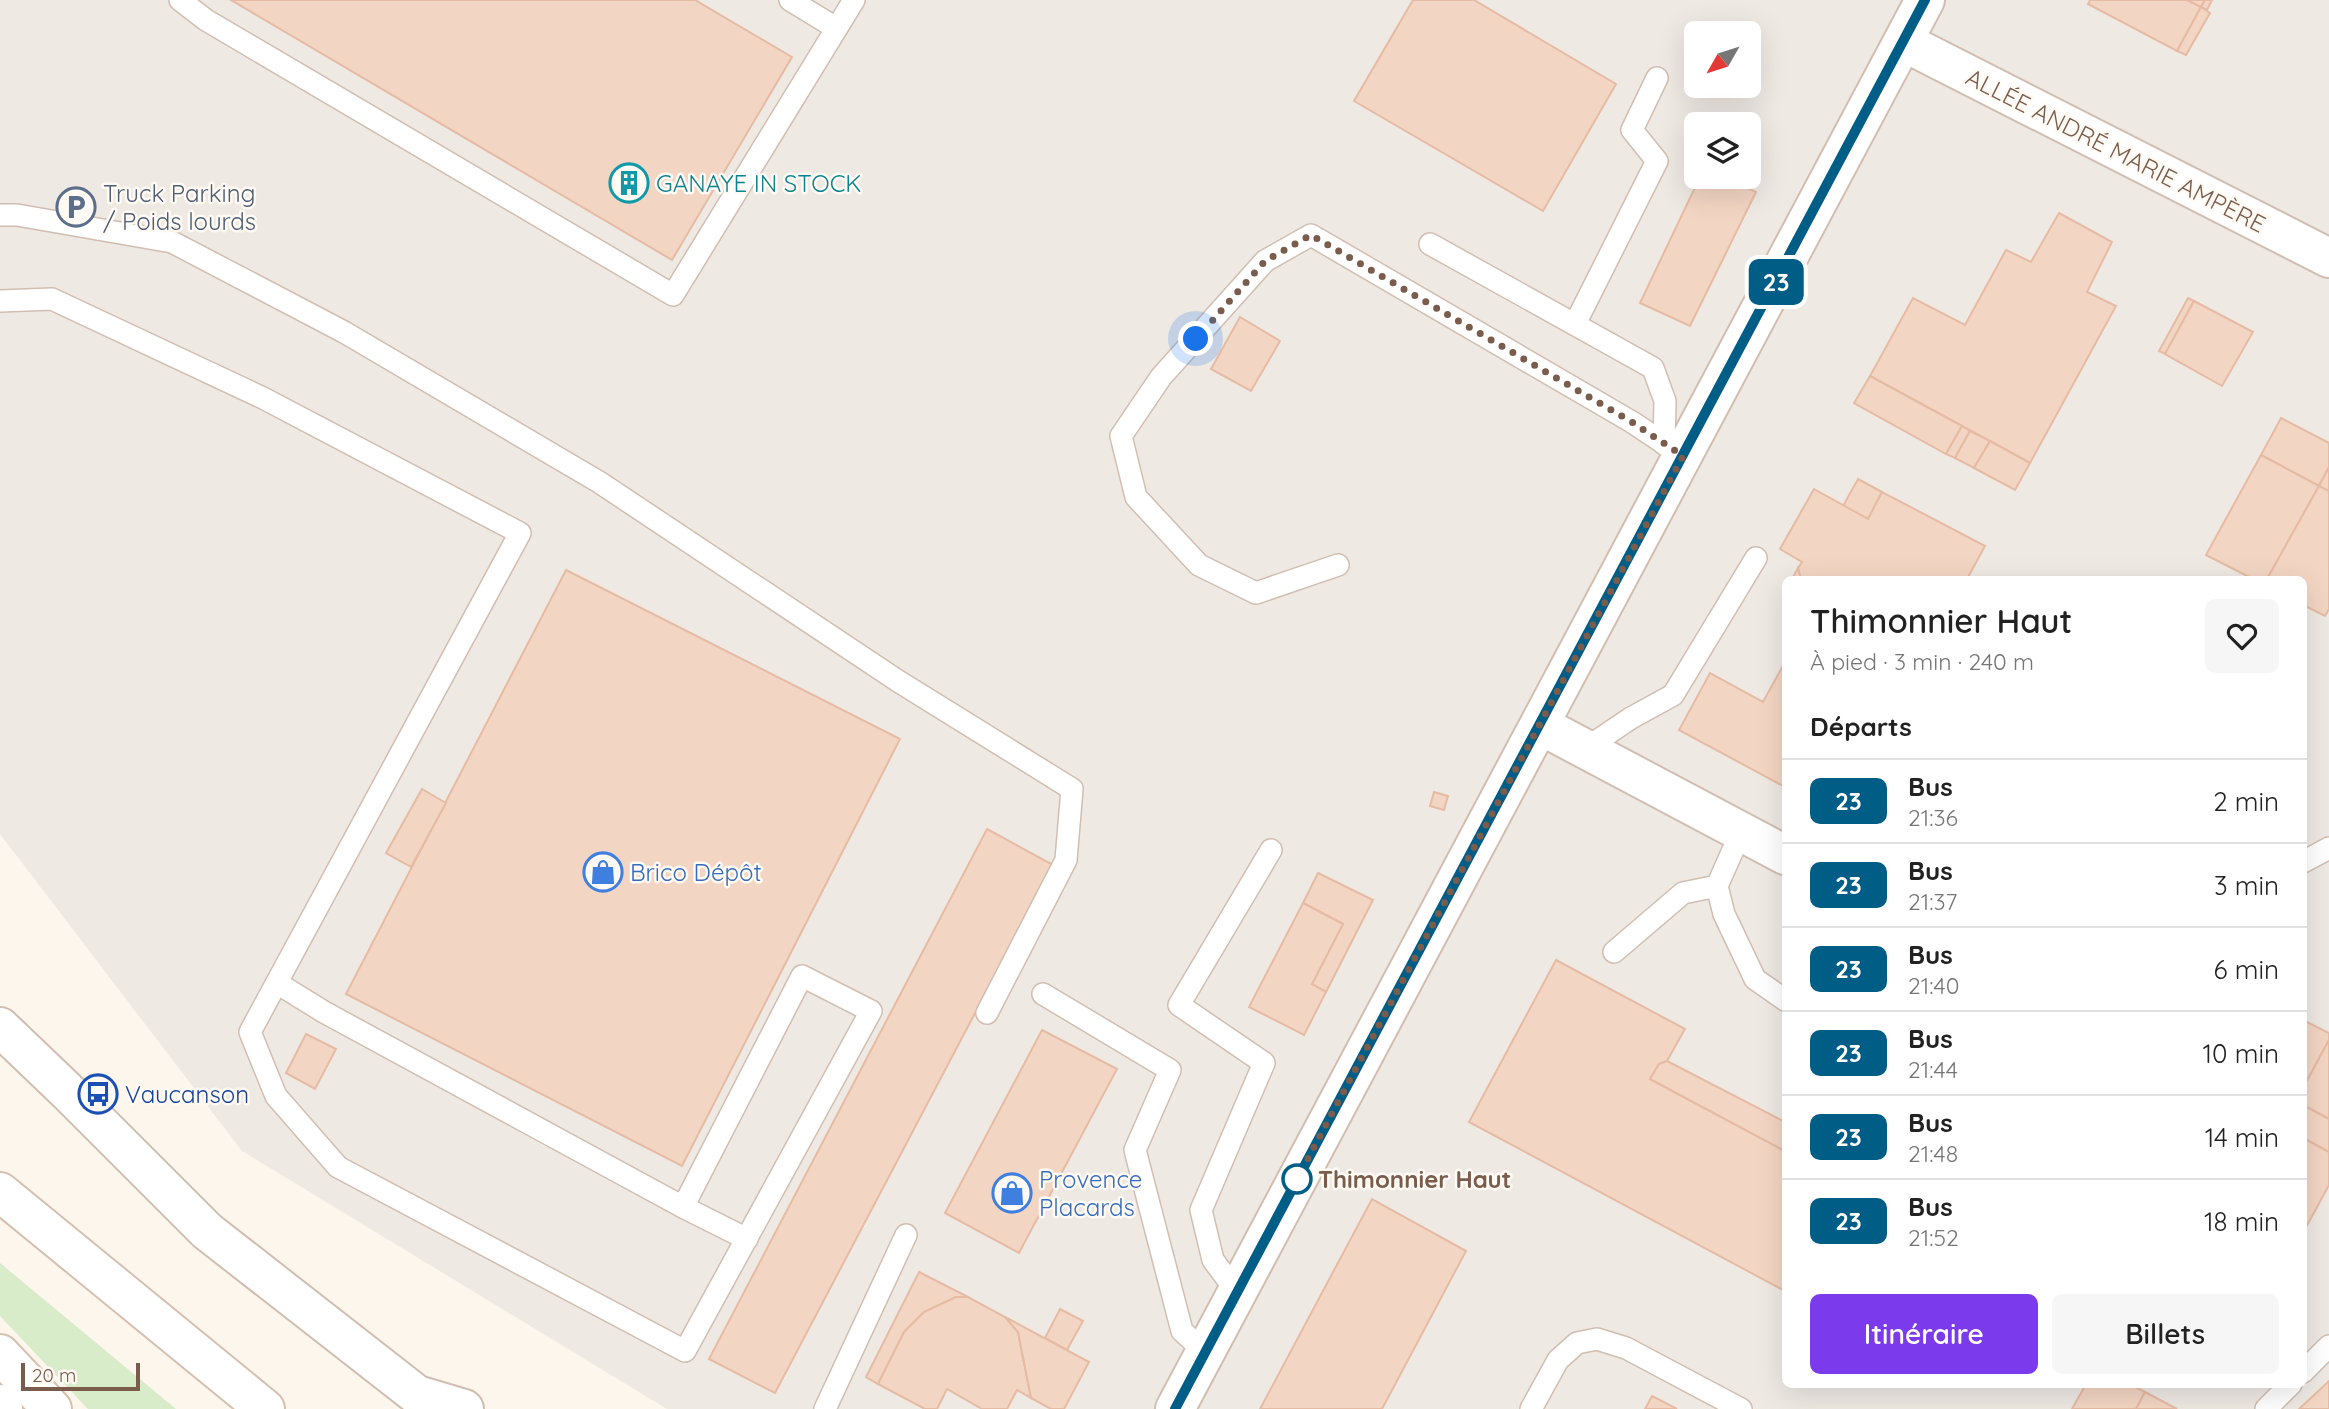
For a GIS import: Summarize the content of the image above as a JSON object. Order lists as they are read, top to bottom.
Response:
{
  "streets": {
    "street": ["ALLÉE ANDRÉ MARIE AMPÈRE"]
  },
  "places": {
    "building": ["GANAYE IN STOCK"],
    "parking": ["Truck Parking / Poids lourds"],
    "shop": ["Brico Dépôt", "Provence Placards"],
    "bus stop": ["Vaucanson"],
    "other": ["Thimonnier Haut"]
  },
  "lines": ["bus line 23"],
  "scale_bar": "20 m",
  "north": "bottom left",
  "page": {
    "on_map": "23",
    "heading": [
      ["Thimonnier Haut", "À pied · 3 min · 240 m"],
      "Départs"
    ],
    "list": [
      {
        "mark": "23",
        "name": "Bus",
        "note": "21:36",
        "value": "2 min"
      },
      {
        "mark": "23",
        "name": "Bus",
        "note": "21:37",
        "value": "3 min"
      },
      {
        "mark": "23",
        "name": "Bus",
        "note": "21:40",
        "value": "6 min"
      },
      {
        "mark": "23",
        "name": "Bus",
        "note": "21:44",
        "value": "10 min"
      },
      {
        "mark": "23",
        "name": "Bus",
        "note": "21:48",
        "value": "14 min"
      },
      {
        "mark": "23",
        "name": "Bus",
        "note": "21:52",
        "value": "18 min"
      }
    ],
    "buttons": ["Itinéraire", "Billets"],
    "scale": "20 m"
  }
}
